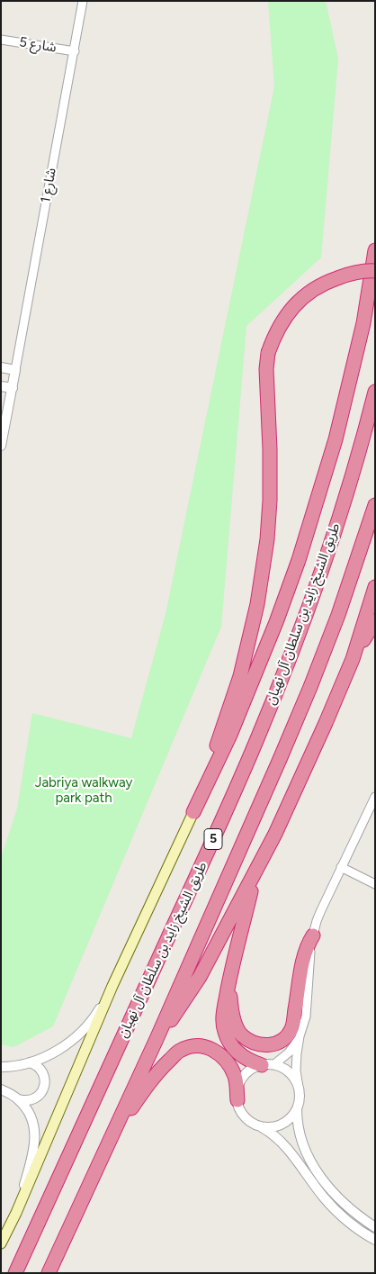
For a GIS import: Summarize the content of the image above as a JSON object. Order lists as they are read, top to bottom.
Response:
{
  "streets": {
    "highway": ["طريق الشيخ زايد بن سلطان آل نهيان", "5"],
    "street": ["شارع 5", "شارع 1"]
  },
  "crossings": [
    ["شارع 5", "شارع 1"]
  ],
  "parks": ["Jabriya walkway park path"]
}
